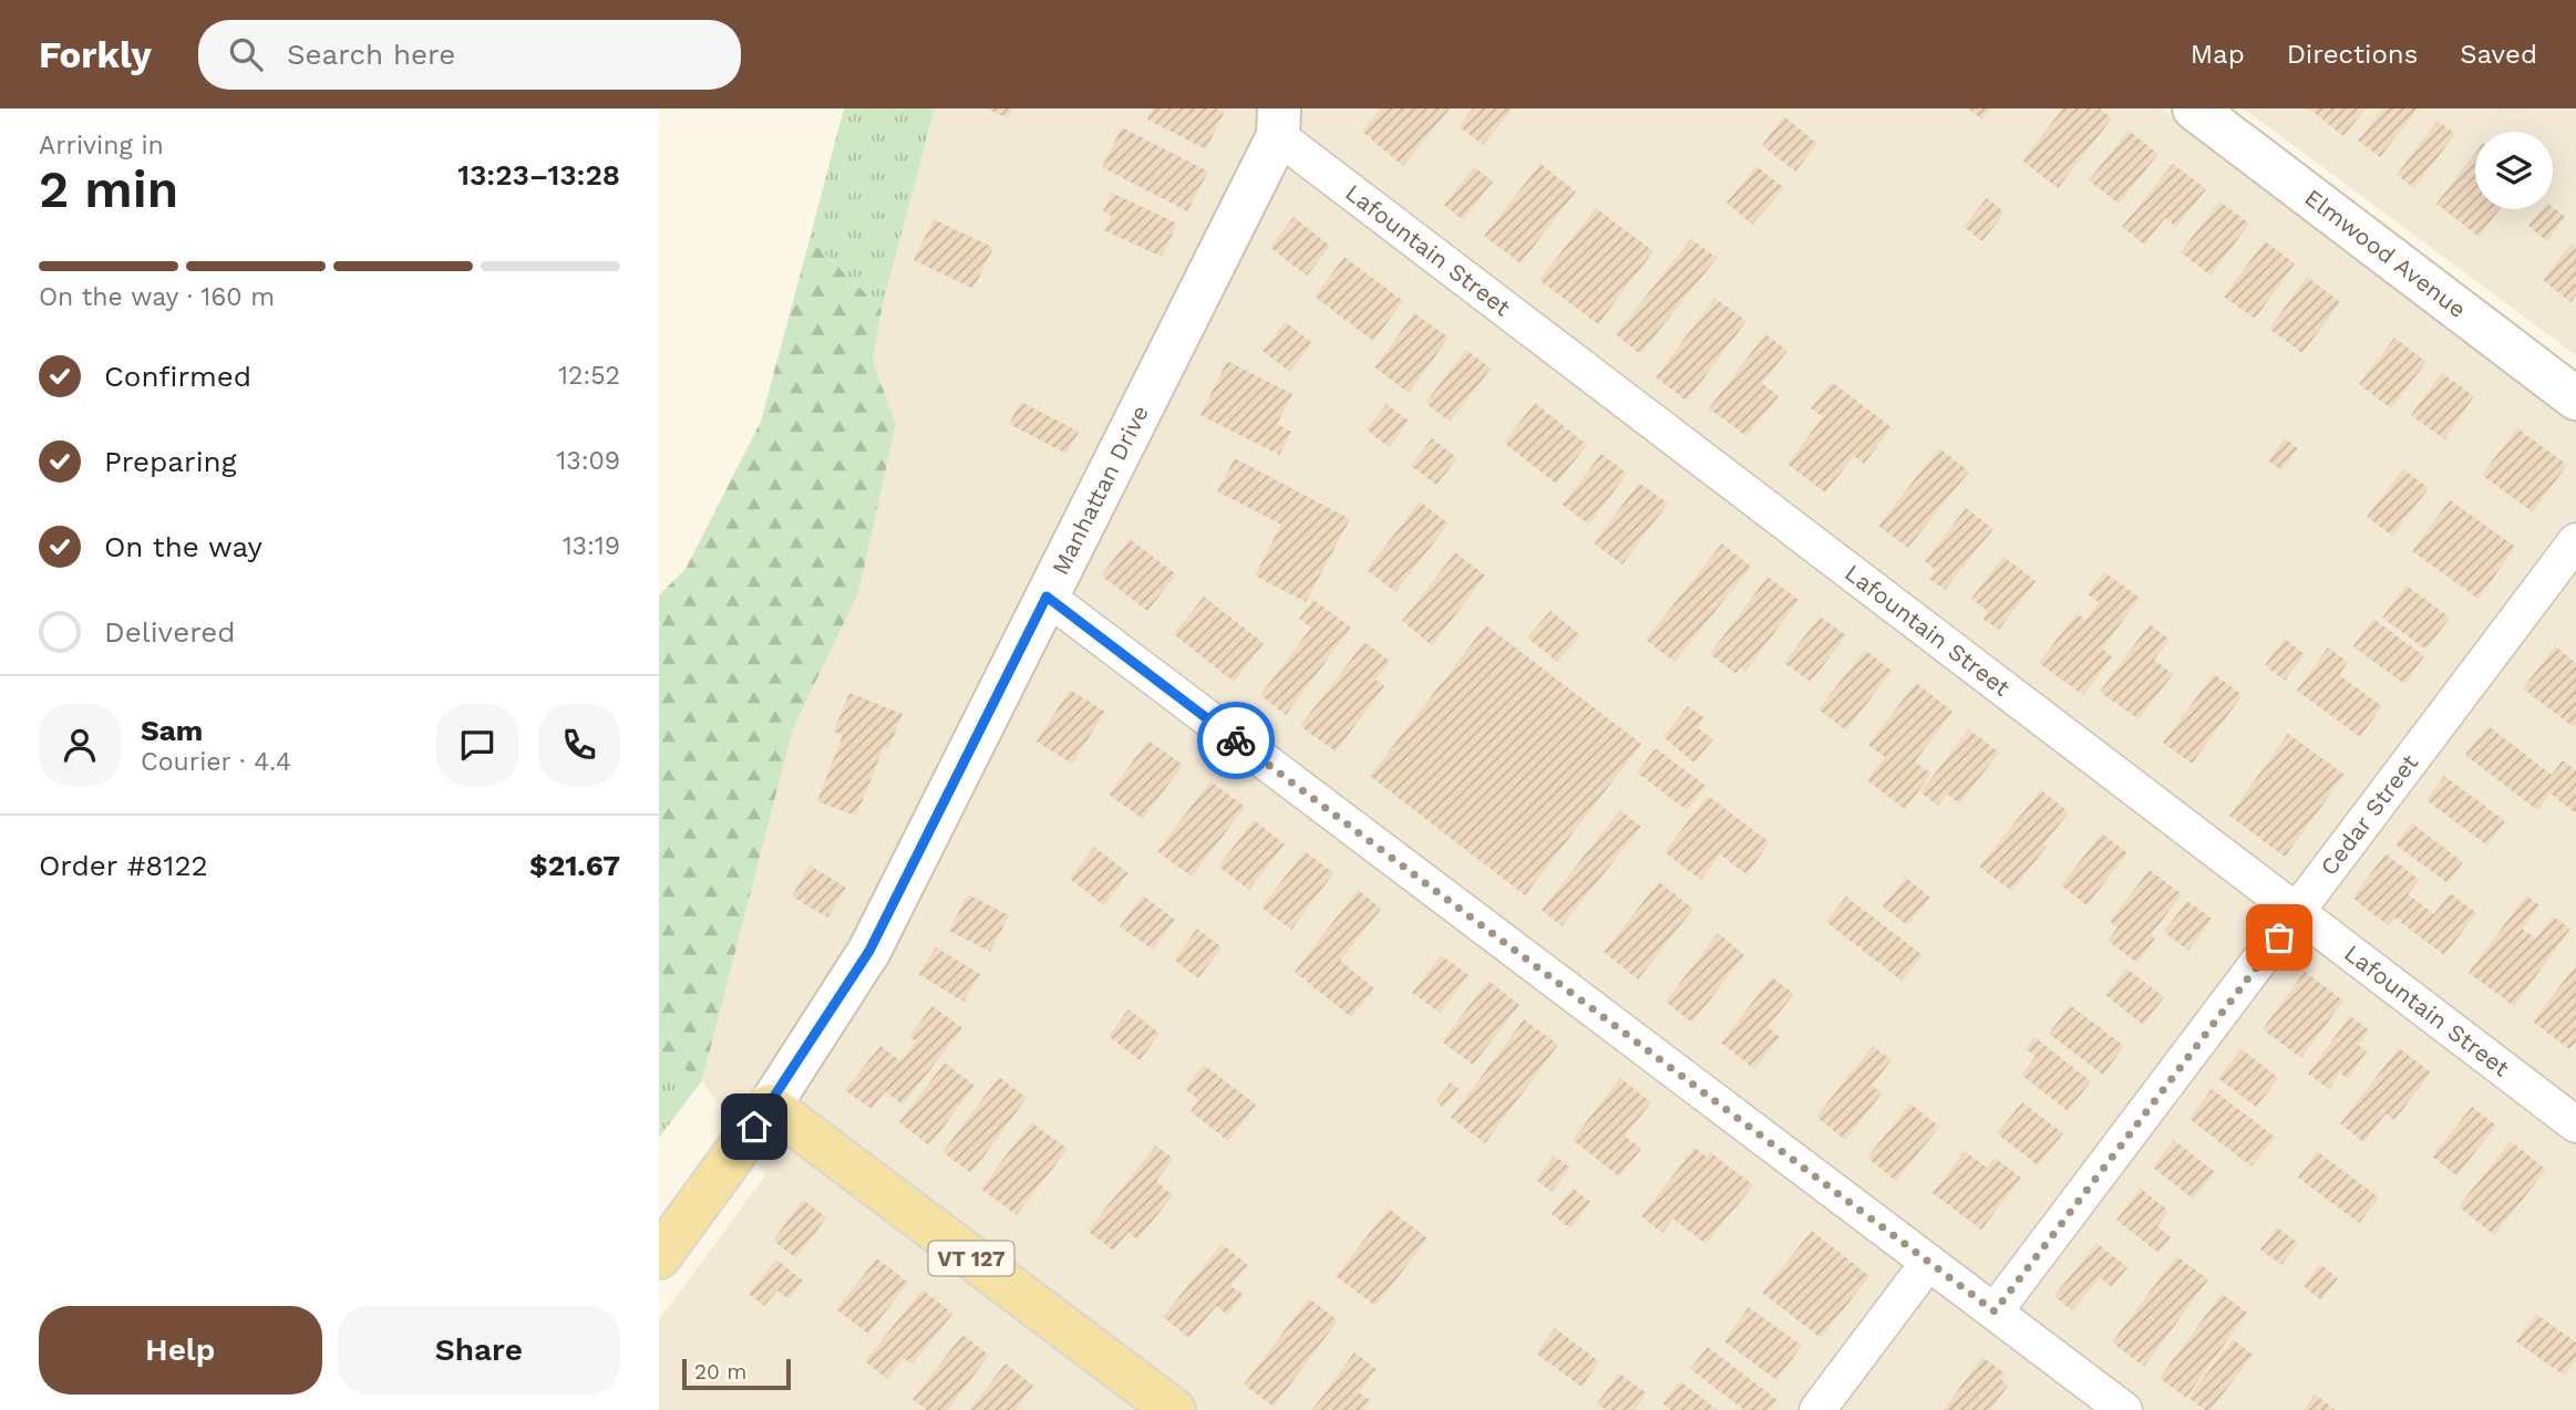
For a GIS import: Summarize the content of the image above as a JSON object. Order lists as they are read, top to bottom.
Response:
{
  "streets": {
    "main road": ["Manhattan Drive", "VT 127"],
    "street": ["Lafountain Street", "Elmwood Avenue", "Cedar Street"]
  },
  "crossings": [
    ["Lafountain Street", "Manhattan Drive"],
    ["Lafountain Street", "Cedar Street"],
    ["Manhattan Drive", "VT 127"]
  ],
  "scale_bar": "20 m",
  "page": {
    "header": "Forkly",
    "search": "Search here",
    "nav": ["Map", "Directions", "Saved"],
    "heading": ["2 min", "Arriving in", "13:23–13:28"],
    "panel": [
      "Sam",
      "Courier · 4.4",
      "Order #8122",
      "$21.67"
    ],
    "bar": "On the way · 160 m",
    "list": [
      ["Confirmed", "12:52"],
      ["Preparing", "13:09"],
      ["On the way", "13:19"],
      "Delivered"
    ],
    "buttons": ["Help", "Share"],
    "scale": "20 m"
  }
}
